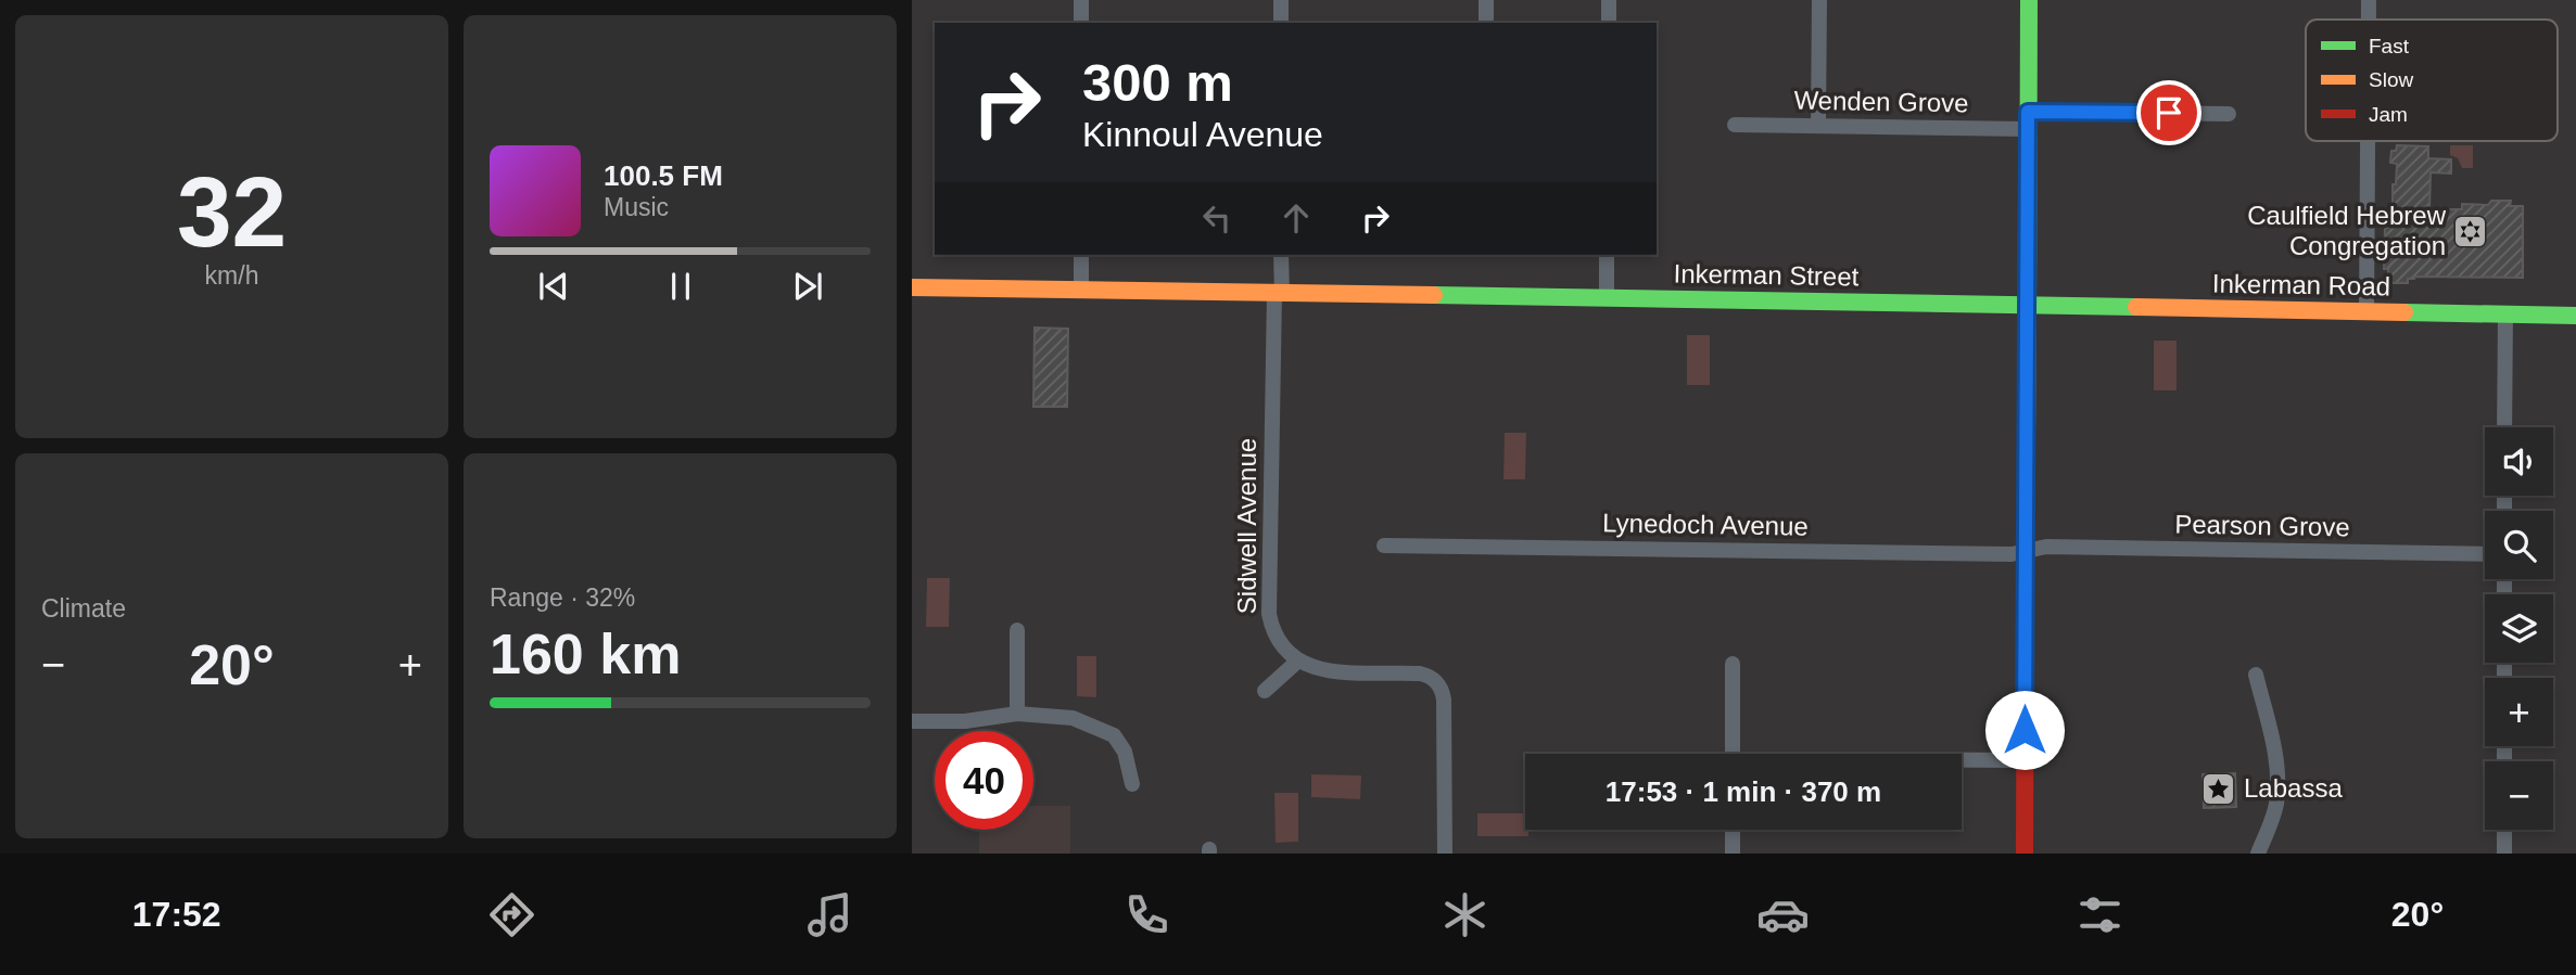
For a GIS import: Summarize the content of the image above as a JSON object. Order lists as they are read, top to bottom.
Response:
{
  "streets": {
    "street": [
      "Wenden Grove",
      "Inkerman Street",
      "Inkerman Road",
      "Lynedoch Avenue",
      "Sidwell Avenue",
      "Pearson Grove"
    ]
  },
  "crossings": [
    ["Inkerman Street", "Inkerman Road"],
    ["Inkerman Street", "Sidwell Avenue"],
    ["Lynedoch Avenue", "Pearson Grove"]
  ],
  "places": {
    "synagogue": ["Caulfield Hebrew Congregation"],
    "place": ["Labassa"]
  },
  "legend": ["Fast", "Slow", "Jam"],
  "page": {
    "tile": [
      ["32", "km/h"],
      "Climate",
      ["Range · 32%", "160 km"]
    ],
    "turn": ["300 m", "Kinnoul Avenue"],
    "song": ["100.5 FM", "Music"],
    "map_buttons": ["+", "−"],
    "heat": ["−", "20°", "+"],
    "limit": "40",
    "trip": "17:53 · 1 min · 370 m",
    "tabs": ["17:52", "20°"]
  }
}
